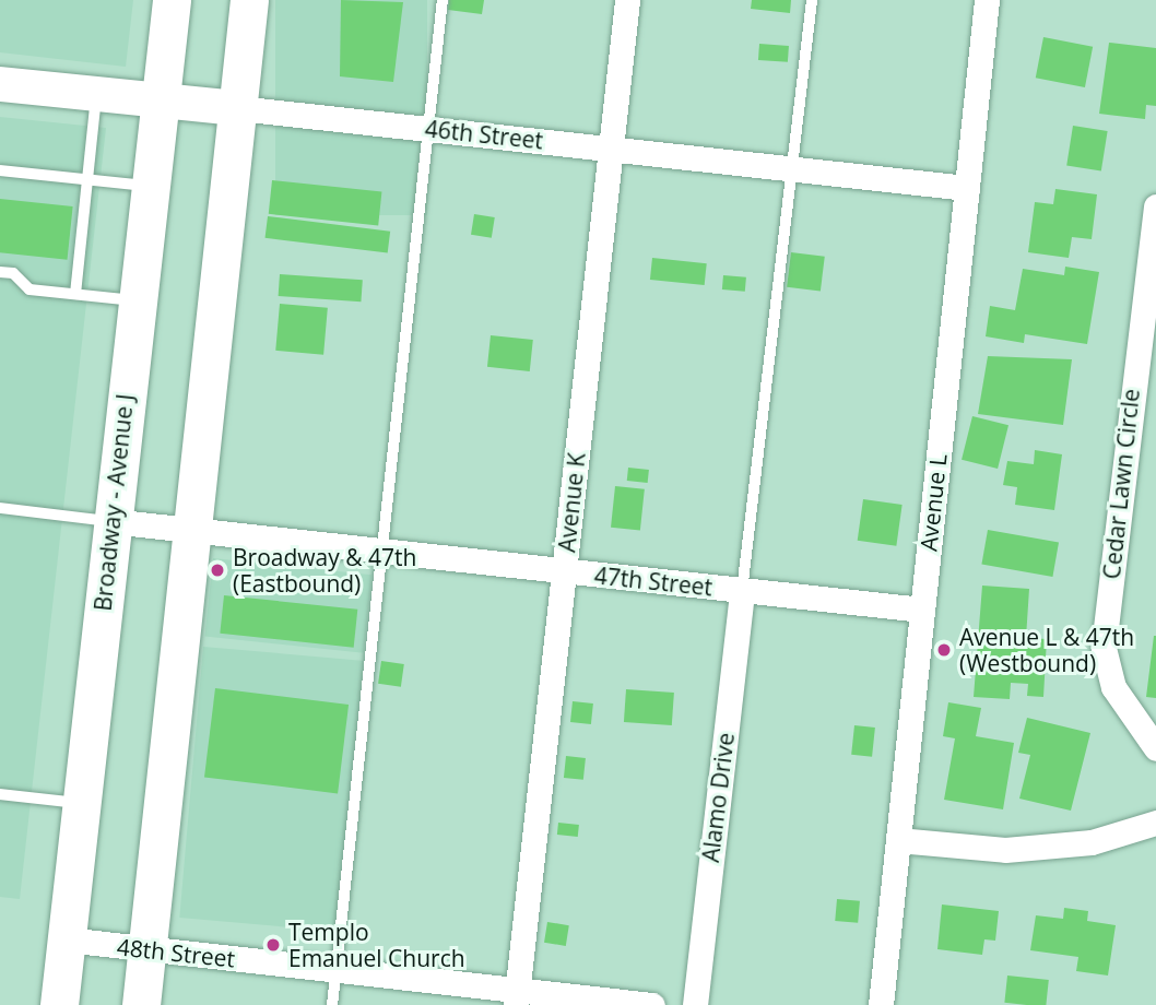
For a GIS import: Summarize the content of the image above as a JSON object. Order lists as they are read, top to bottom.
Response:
{
  "streets": {
    "main road": ["Broadway - Avenue J"],
    "street": [
      "46th Street",
      "Cedar Lawn Circle",
      "Avenue K",
      "Avenue L",
      "47th Street",
      "Alamo Drive",
      "48th Street"
    ]
  },
  "crossings": [
    ["46th Street", "Broadway - Avenue J"],
    ["46th Street", "Avenue K"],
    ["46th Street", "Avenue L"],
    ["Broadway - Avenue J", "47th Street"],
    ["Broadway - Avenue J", "48th Street"],
    ["Avenue K", "47th Street"],
    ["Avenue K", "48th Street"],
    ["Avenue L", "47th Street"],
    ["47th Street", "Alamo Drive"]
  ],
  "places": ["Broadway & 47th (Eastbound)", "Avenue L & 47th (Westbound)", "Templo Emanuel Church"]
}
